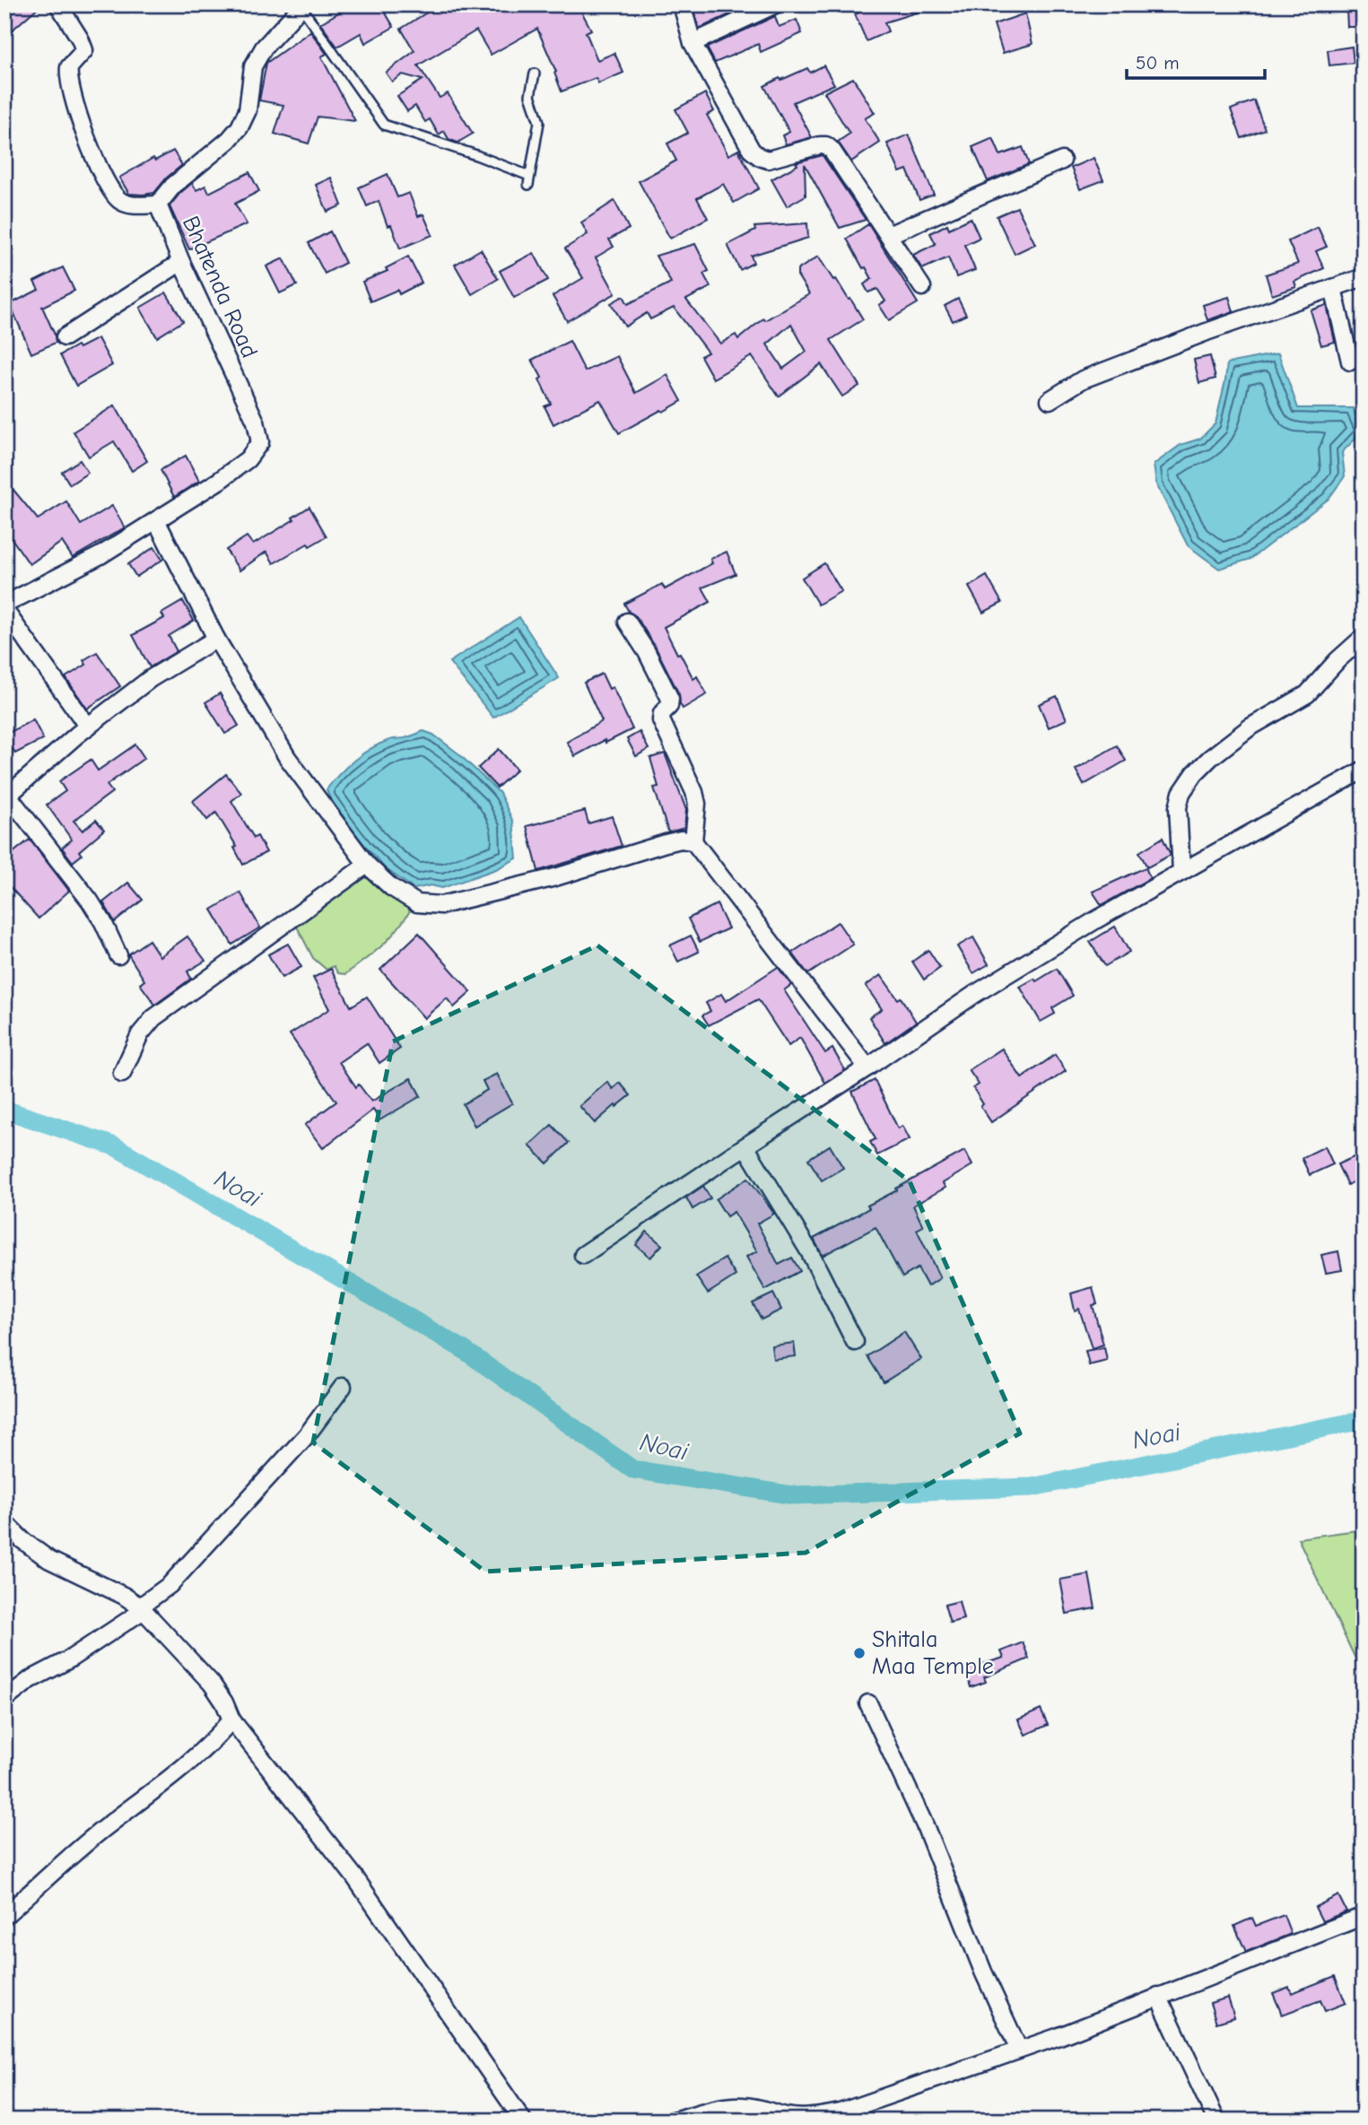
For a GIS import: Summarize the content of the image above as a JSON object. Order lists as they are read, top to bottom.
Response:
{
  "streets": {
    "street": ["Bhatenda Road"]
  },
  "water": ["Noai"],
  "places": ["Shitala Maa Temple"],
  "scale_bar": "50 m"
}
